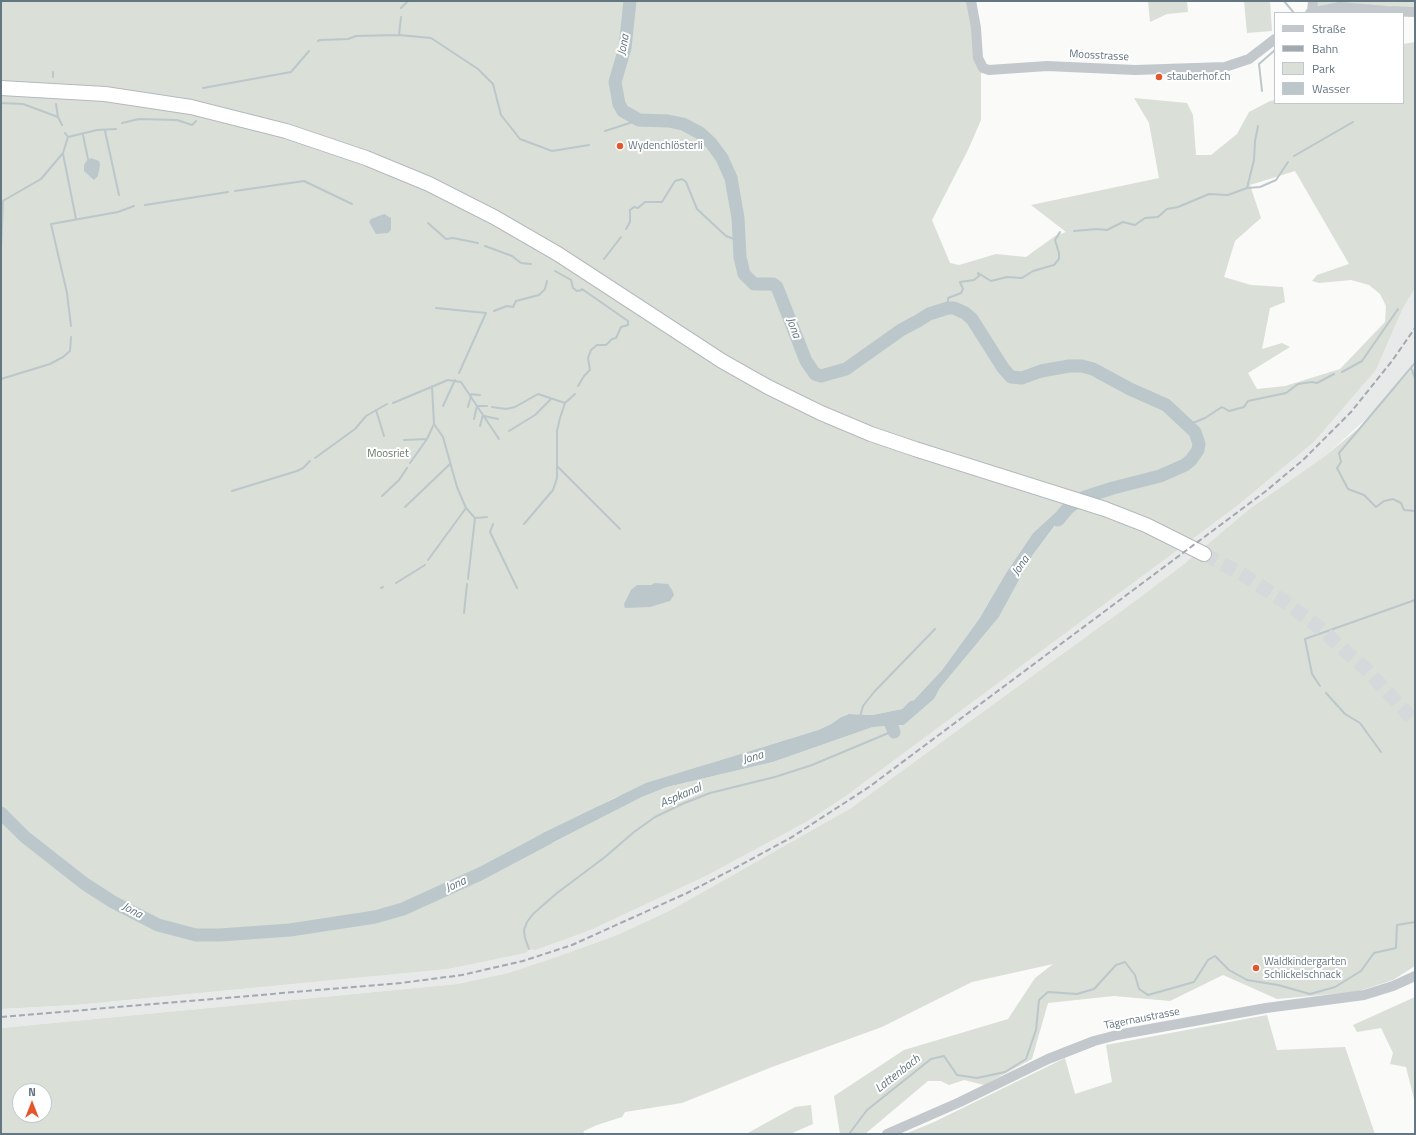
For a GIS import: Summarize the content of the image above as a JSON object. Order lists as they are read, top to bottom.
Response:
{
  "streets": {
    "street": ["Moosstrasse", "Tägernaustrasse"]
  },
  "water": ["Jona", "Aspkanal", "Lattenbach"],
  "parks": ["Moosriet"],
  "places": ["stauberhof.ch", "Wydenchlösterli", "Waldkindergarten Schlickelschnack"],
  "legend": [
    "Straße",
    "Bahn",
    "Park",
    "Wasser"
  ],
  "north": "top"
}
